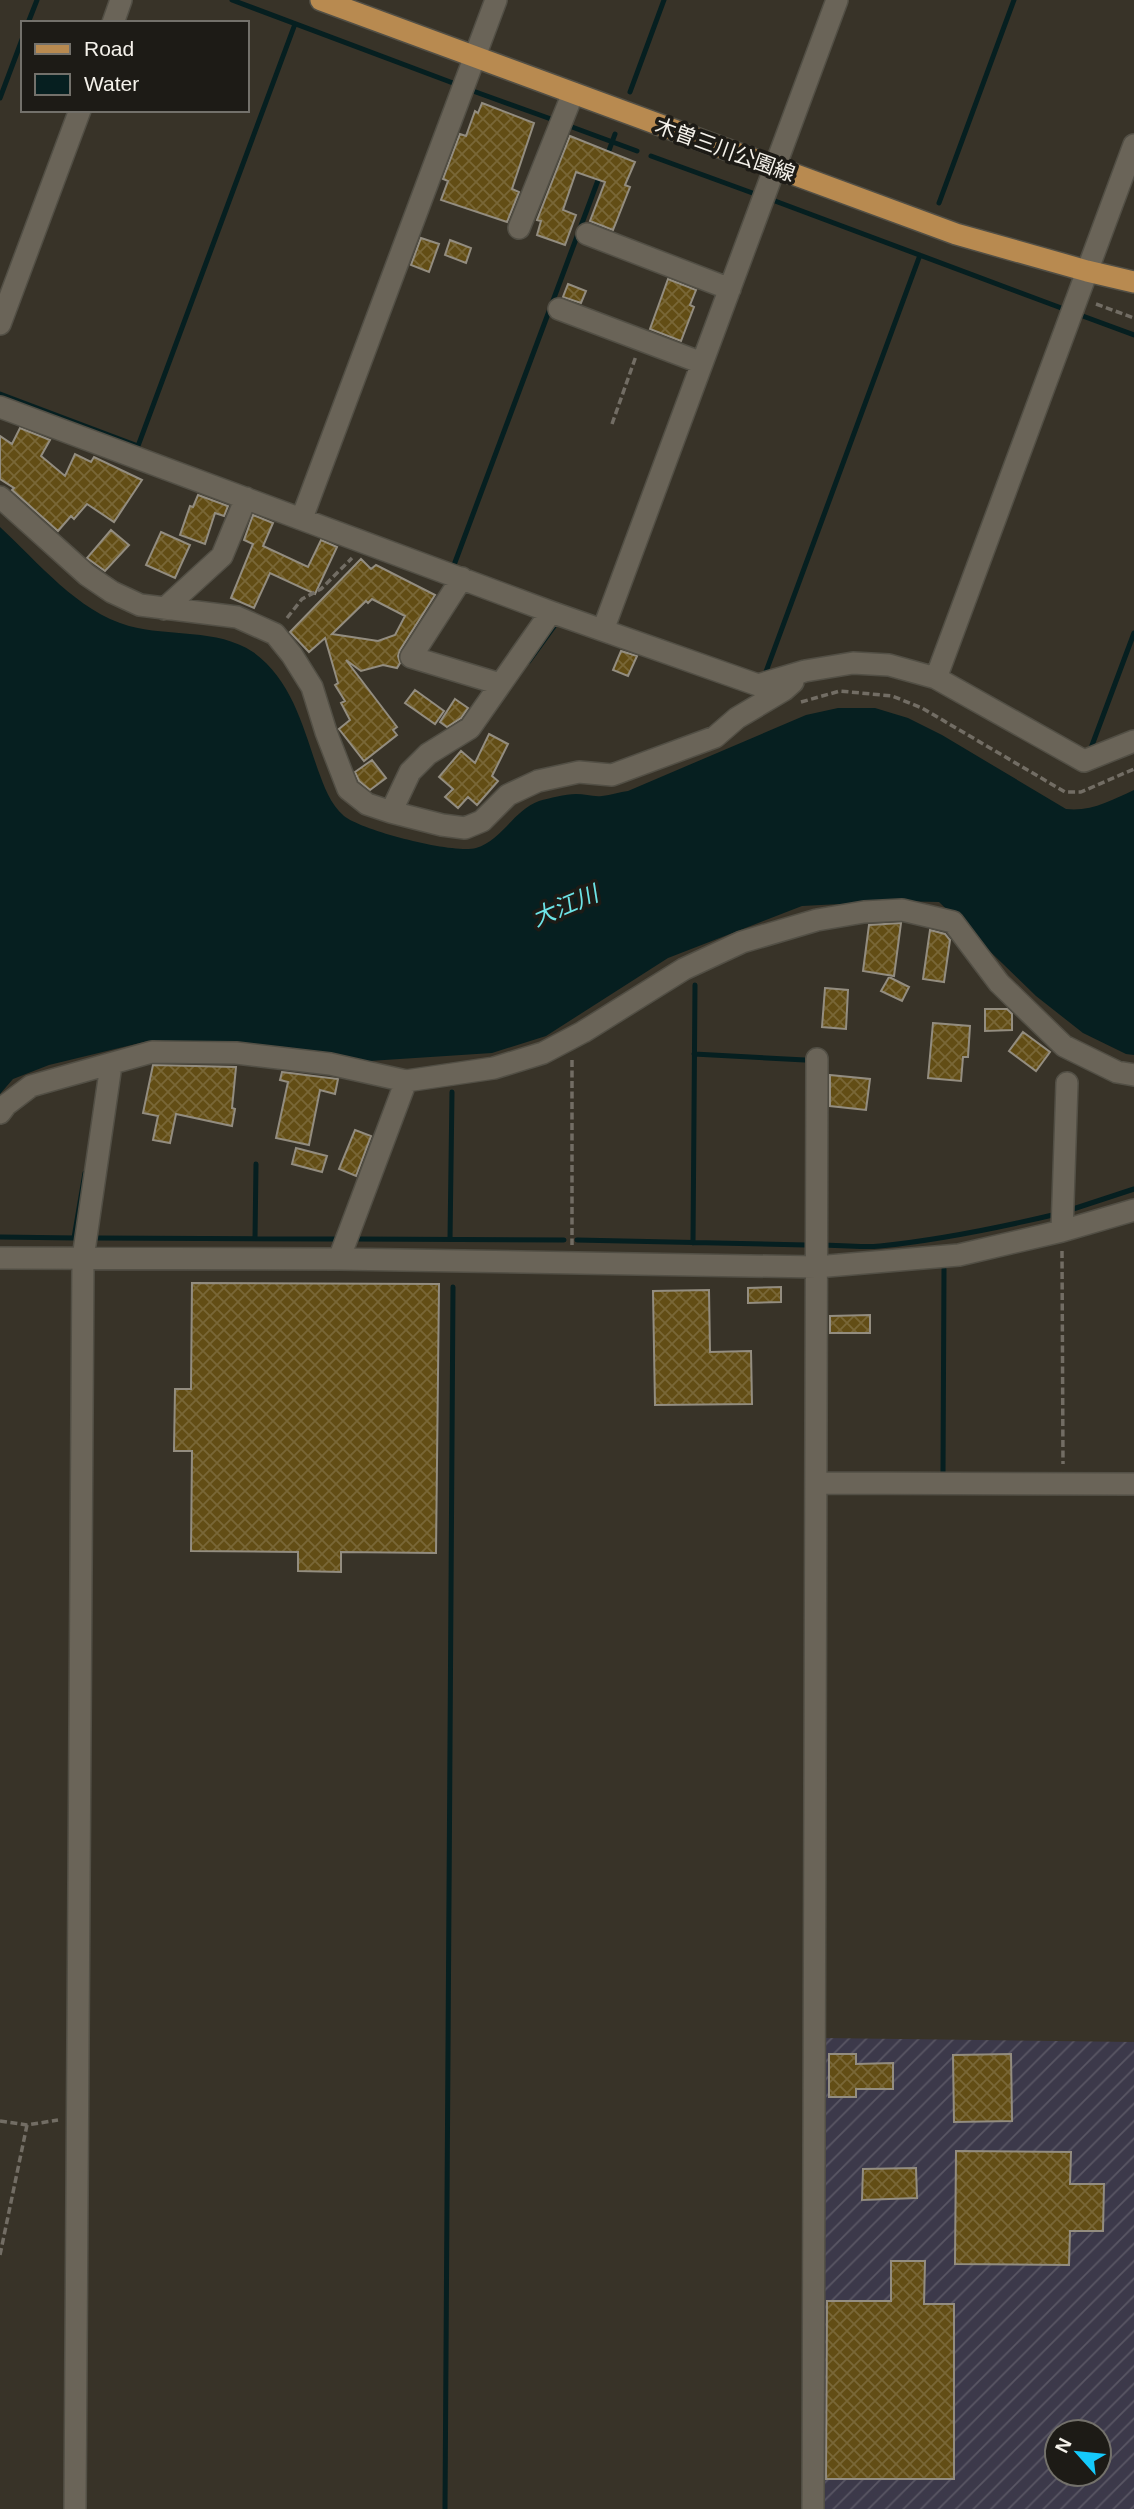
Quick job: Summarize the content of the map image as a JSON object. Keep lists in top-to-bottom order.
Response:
{
  "streets": {
    "main road": ["木曽三川公園線"]
  },
  "water": ["大江川"],
  "legend": ["Road", "Water"],
  "north": "top left"
}
